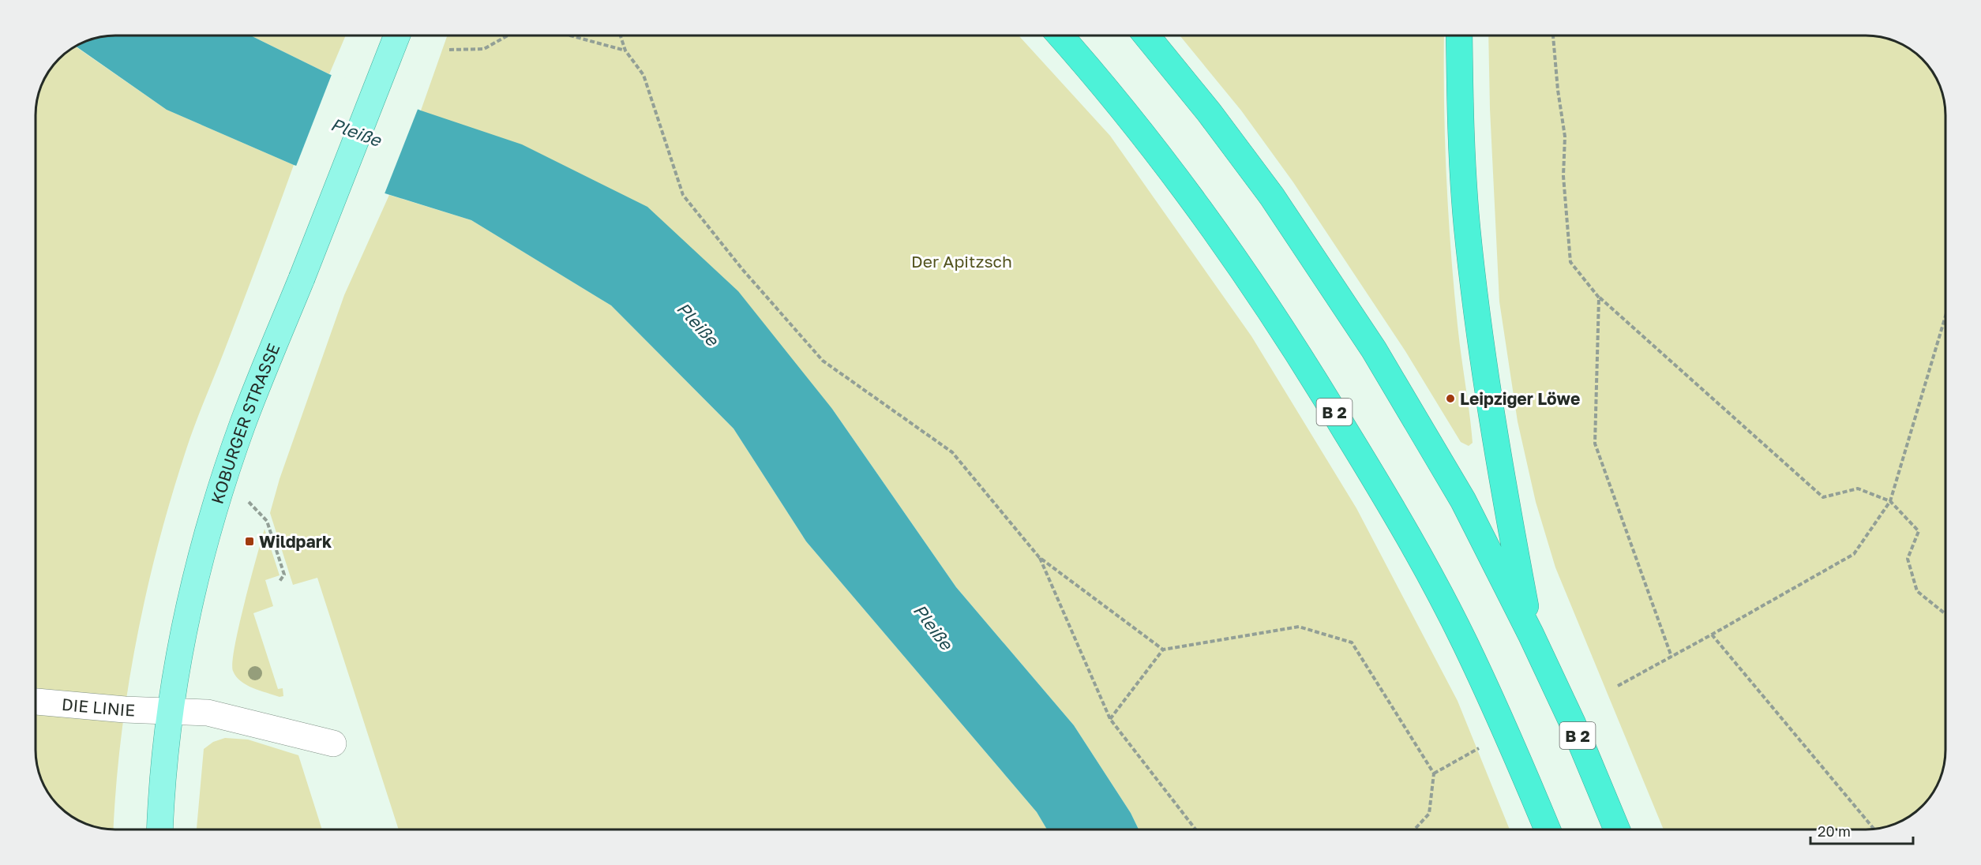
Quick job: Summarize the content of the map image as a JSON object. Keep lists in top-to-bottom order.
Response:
{
  "streets": {
    "highway": ["B 2"],
    "main road": ["KOBURGER STRASSE"],
    "lane": ["DIE LINIE"]
  },
  "crossings": [
    ["KOBURGER STRASSE", "DIE LINIE"]
  ],
  "water": ["Pleiße"],
  "parks": ["Der Apitzsch"],
  "places": {
    "other": ["Leipziger Löwe"],
    "transit": ["Wildpark"]
  },
  "scale_bar": "20 m"
}
